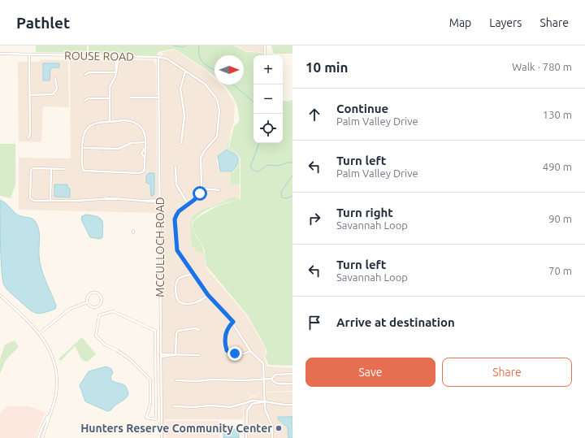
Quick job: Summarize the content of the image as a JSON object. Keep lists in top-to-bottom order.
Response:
{
  "streets": {
    "street": ["ROUSE ROAD", "MCCULLOCH ROAD"]
  },
  "crossings": [
    ["ROUSE ROAD", "MCCULLOCH ROAD"]
  ],
  "places": ["Hunters Reserve Community Center"],
  "north": "right",
  "page": {
    "header": "Pathlet",
    "nav": ["Map", "Layers", "Share"],
    "heading": ["10 min", "Walk · 780 m"],
    "map_buttons": ["+", "−"],
    "list": [
      ["Continue", "Palm Valley Drive", "130 m"],
      ["Turn left", "Palm Valley Drive", "490 m"],
      ["Turn right", "Savannah Loop", "90 m"],
      ["Turn left", "Savannah Loop", "70 m"],
      "Arrive at destination"
    ],
    "buttons": ["Save", "Share"]
  }
}
